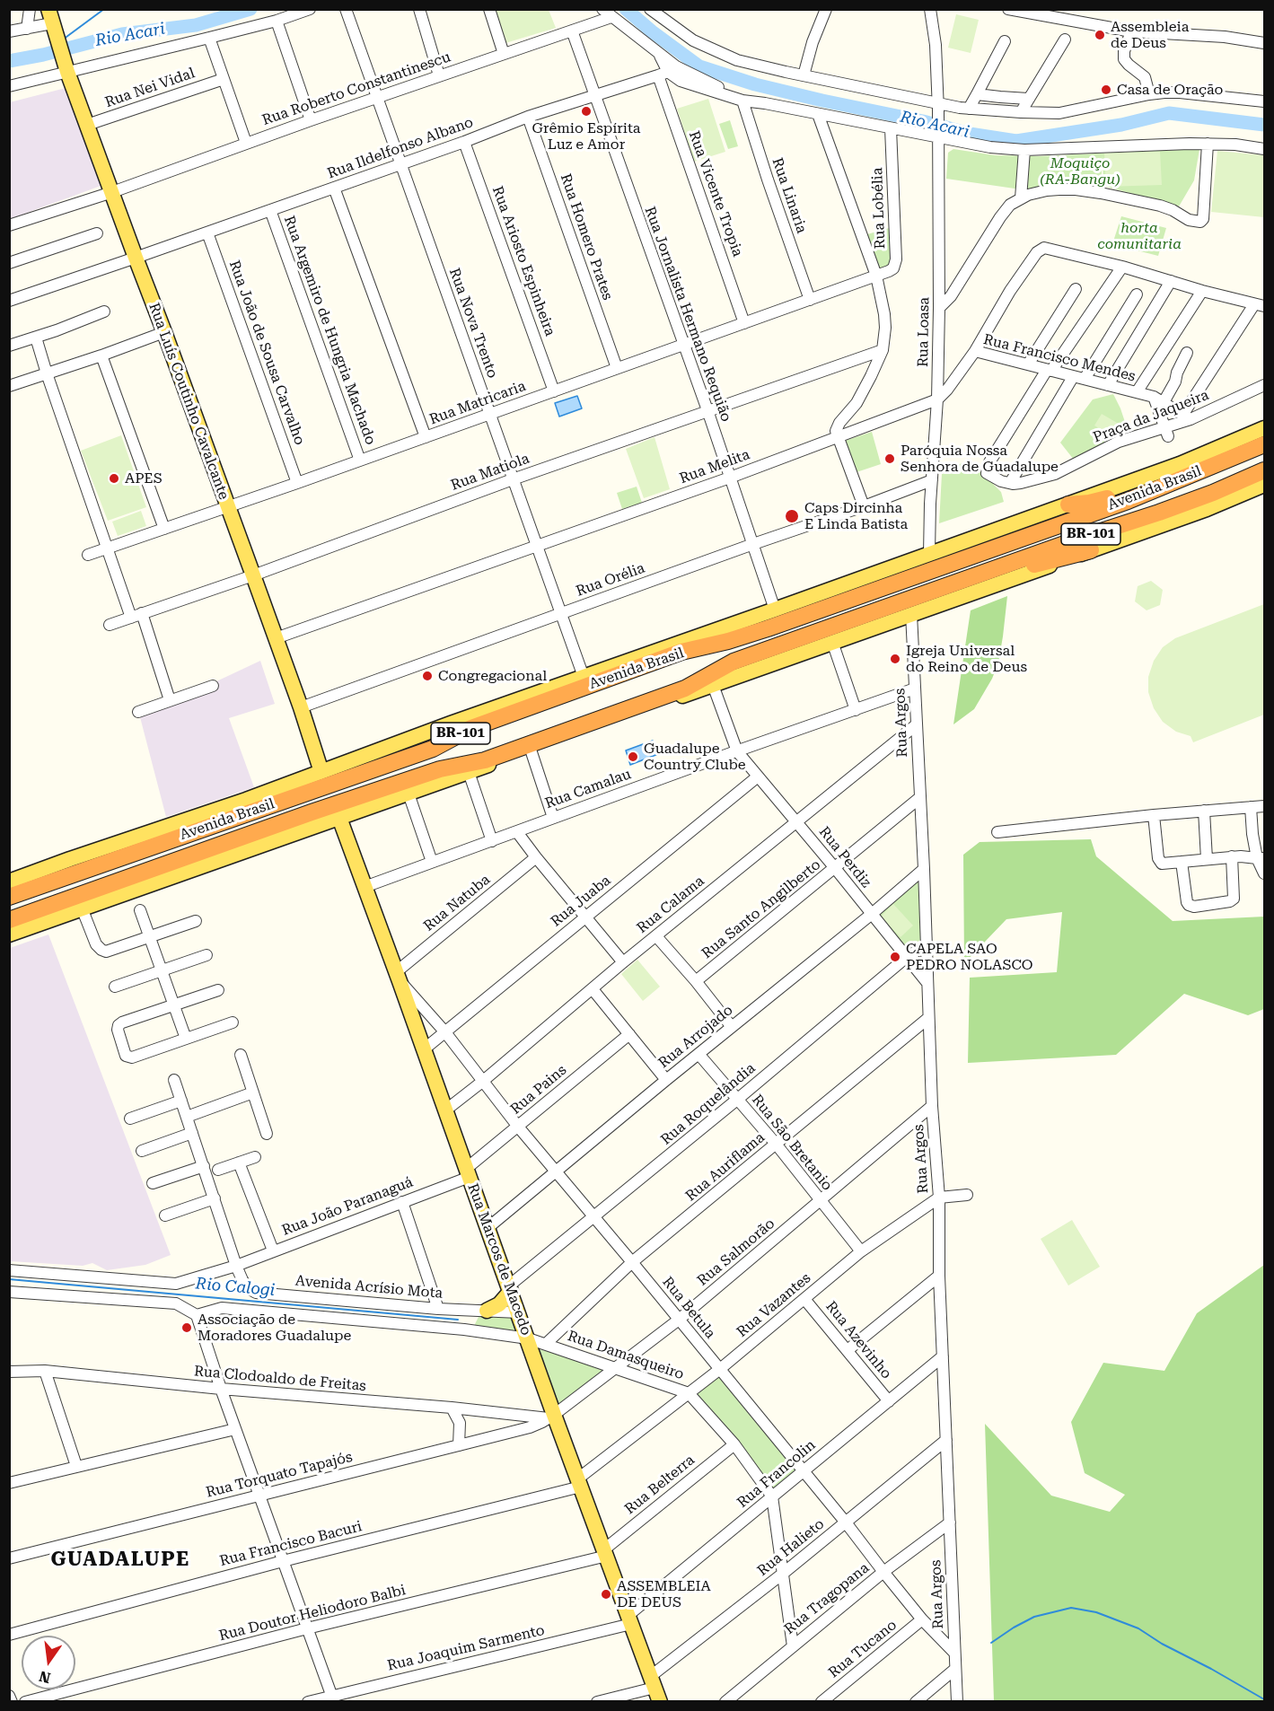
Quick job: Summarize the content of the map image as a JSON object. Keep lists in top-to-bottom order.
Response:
{
  "streets": {
    "highway": ["Avenida Brasil", "BR-101"],
    "main road": ["Rua Luís Coutinho Cavalcante", "Rua Marcos de Macedo"],
    "street": [
      "Rua Nei Vidal",
      "Rua Roberto Constantinescu",
      "Rua Ildelfonso Albano",
      "Rua Vicente Tropia",
      "Rua Linaria",
      "Rua Lobélia",
      "Rua Homero Prates",
      "Rua Ariosto Espinheira",
      "Rua Jornalista Hermano Requião",
      "Rua Nova Trento",
      "Rua Argemiro de Hungria Machado",
      "Rua Loasa",
      "Rua João de Sousa Carvalho",
      "Rua Francisco Mendes",
      "Rua Matricaria",
      "Praça da Jaqueira",
      "Rua Melita",
      "Rua Matiola",
      "Rua Orélia",
      "Rua Argos",
      "Rua Camalau",
      "Rua Perdiz",
      "Rua Juaba",
      "Rua Natuba",
      "Rua Calama",
      "Rua Santo Angilberto",
      "Rua Arrojado",
      "Rua Pains",
      "Rua Roquelândia",
      "Rua São Bretanio",
      "Rua Auriflama",
      "Rua João Paranaguá",
      "Rua Salmorão",
      "Avenida Acrísio Mota",
      "Rua Vazantes",
      "Rua Betula",
      "Rua Azevinho",
      "Rua Damasqueiro",
      "Rua Clodoaldo de Freitas",
      "Rua Francolin",
      "Rua Torquato Tapajós",
      "Rua Belterra",
      "Rua Francisco Bacuri",
      "Rua Halieto",
      "Rua Tragopana",
      "Rua Doutor Heliodoro Balbi",
      "Rua Joaquim Sarmento",
      "Rua Tucano"
    ]
  },
  "crossings": [
    ["Rua Nei Vidal", "Rua Luís Coutinho Cavalcante"],
    ["Rua Roberto Constantinescu", "Rua Vicente Tropia"],
    ["Rua Roberto Constantinescu", "Rua Jornalista Hermano Requião"],
    ["Rua Roberto Constantinescu", "Rua Nova Trento"],
    ["Rua Roberto Constantinescu", "Rua Luís Coutinho Cavalcante"],
    ["Rua Ildelfonso Albano", "Rua Vicente Tropia"],
    ["Rua Ildelfonso Albano", "Rua Homero Prates"],
    ["Rua Ildelfonso Albano", "Rua Ariosto Espinheira"],
    ["Rua Ildelfonso Albano", "Rua Jornalista Hermano Requião"],
    ["Rua Ildelfonso Albano", "Rua Nova Trento"],
    ["Rua Ildelfonso Albano", "Rua Argemiro de Hungria Machado"],
    ["Rua Ildelfonso Albano", "Rua João de Sousa Carvalho"],
    ["Rua Ildelfonso Albano", "Rua Luís Coutinho Cavalcante"],
    ["Rua Vicente Tropia", "Rua Matricaria"],
    ["Rua Linaria", "Rua Matricaria"],
    ["Rua Lobélia", "Rua Matricaria"],
    ["Rua Homero Prates", "Rua Matricaria"],
    ["Rua Ariosto Espinheira", "Rua Matricaria"],
    ["Rua Jornalista Hermano Requião", "Rua Matricaria"],
    ["Rua Jornalista Hermano Requião", "Rua Melita"],
    ["Rua Jornalista Hermano Requião", "Rua Matiola"],
    ["Rua Jornalista Hermano Requião", "Avenida Brasil"],
    ["Rua Jornalista Hermano Requião", "Rua Orélia"],
    ["Rua Nova Trento", "Rua Matricaria"],
    ["Rua Nova Trento", "Rua Melita"],
    ["Rua Nova Trento", "Rua Matiola"],
    ["Rua Nova Trento", "Avenida Brasil"],
    ["Rua Nova Trento", "Rua Orélia"],
    ["Rua Argemiro de Hungria Machado", "Rua Matricaria"],
    ["Rua Loasa", "Rua Francisco Mendes"],
    ["Rua Loasa", "Rua Melita"],
    ["Rua Loasa", "Avenida Brasil"],
    ["Rua Loasa", "Rua Orélia"],
    ["Rua João de Sousa Carvalho", "Rua Matricaria"],
    ["Rua Francisco Mendes", "Praça da Jaqueira"],
    ["Rua Francisco Mendes", "Rua Melita"],
    ["Rua Luís Coutinho Cavalcante", "Rua Matricaria"],
    ["Rua Luís Coutinho Cavalcante", "Rua Melita"],
    ["Rua Luís Coutinho Cavalcante", "Rua Matiola"],
    ["Rua Luís Coutinho Cavalcante", "Avenida Brasil"],
    ["Rua Luís Coutinho Cavalcante", "Rua Orélia"],
    ["Rua Argos", "Rua Camalau"],
    ["Rua Argos", "Rua Perdiz"],
    ["Rua Argos", "Rua Calama"],
    ["Rua Argos", "Rua Santo Angilberto"],
    ["Rua Argos", "Rua Arrojado"],
    ["Rua Argos", "Rua Roquelândia"],
    ["Rua Argos", "Rua Auriflama"],
    ["Rua Argos", "Rua Salmorão"],
    ["Rua Argos", "Rua Vazantes"],
    ["Rua Argos", "Rua Betula"],
    ["Rua Argos", "Rua Francolin"],
    ["Rua Argos", "Rua Halieto"],
    ["Rua Argos", "Rua Tragopana"],
    ["Rua Camalau", "Rua Perdiz"],
    ["Rua Camalau", "Rua Marcos de Macedo"],
    ["Rua Perdiz", "Rua Juaba"],
    ["Rua Perdiz", "Rua Calama"],
    ["Rua Perdiz", "Rua Santo Angilberto"],
    ["Rua Perdiz", "Rua Arrojado"],
    ["Rua Perdiz", "Rua Roquelândia"],
    ["Rua Juaba", "Rua Marcos de Macedo"],
    ["Rua Juaba", "Rua Betula"],
    ["Rua Natuba", "Rua Marcos de Macedo"],
    ["Rua Natuba", "Rua Betula"],
    ["Rua Calama", "Rua Marcos de Macedo"],
    ["Rua Calama", "Rua Betula"],
    ["Rua Arrojado", "Rua São Bretanio"],
    ["Rua Arrojado", "Rua Marcos de Macedo"],
    ["Rua Arrojado", "Rua Betula"],
    ["Rua Pains", "Rua João Paranaguá"],
    ["Rua Pains", "Rua Marcos de Macedo"],
    ["Rua Pains", "Rua Betula"],
    ["Rua Roquelândia", "Rua São Bretanio"],
    ["Rua Roquelândia", "Rua Marcos de Macedo"],
    ["Rua Roquelândia", "Rua Betula"],
    ["Rua São Bretanio", "Rua Auriflama"],
    ["Rua São Bretanio", "Rua Salmorão"],
    ["Rua São Bretanio", "Rua Vazantes"],
    ["Rua Auriflama", "Rua Betula"],
    ["Rua Auriflama", "Rua Damasqueiro"],
    ["Rua João Paranaguá", "Rua Marcos de Macedo"],
    ["Rua João Paranaguá", "Avenida Acrísio Mota"],
    ["Rua Salmorão", "Rua Marcos de Macedo"],
    ["Rua Salmorão", "Rua Betula"],
    ["Rua Salmorão", "Rua Damasqueiro"],
    ["Rua Salmorão", "Rua Clodoaldo de Freitas"],
    ["Rua Salmorão", "Rua Torquato Tapajós"],
    ["Rua Marcos de Macedo", "Avenida Acrísio Mota"],
    ["Rua Marcos de Macedo", "Rua Vazantes"],
    ["Rua Marcos de Macedo", "Rua Betula"],
    ["Rua Marcos de Macedo", "Rua Damasqueiro"],
    ["Rua Marcos de Macedo", "Rua Clodoaldo de Freitas"],
    ["Rua Marcos de Macedo", "Rua Francolin"],
    ["Rua Marcos de Macedo", "Rua Torquato Tapajós"],
    ["Rua Marcos de Macedo", "Rua Belterra"],
    ["Rua Marcos de Macedo", "Rua Francisco Bacuri"],
    ["Rua Marcos de Macedo", "Rua Halieto"],
    ["Rua Marcos de Macedo", "Rua Doutor Heliodoro Balbi"],
    ["Rua Marcos de Macedo", "Rua Joaquim Sarmento"],
    ["Rua Vazantes", "Rua Betula"],
    ["Rua Vazantes", "Rua Azevinho"],
    ["Rua Vazantes", "Rua Damasqueiro"],
    ["Rua Vazantes", "Rua Francisco Bacuri"],
    ["Rua Betula", "Rua Francolin"],
    ["Rua Betula", "Rua Halieto"],
    ["Rua Betula", "Rua Tragopana"],
    ["Rua Betula", "Rua Tucano"],
    ["Rua Azevinho", "Rua Francolin"],
    ["Rua Damasqueiro", "Rua Francolin"],
    ["Rua Damasqueiro", "Rua Belterra"],
    ["Rua Damasqueiro", "Rua Halieto"],
    ["Rua Damasqueiro", "Rua Tragopana"],
    ["Rua Clodoaldo de Freitas", "Rua Torquato Tapajós"],
    ["Rua Francolin", "Rua Joaquim Sarmento"],
    ["Rua Belterra", "Rua Doutor Heliodoro Balbi"]
  ],
  "districts": ["GUADALUPE"],
  "water": ["Rio Acari", "Rio Calogi"],
  "parks": ["Moquiço (RA-Bangu)", "horta comunitaria"],
  "places": [
    "Assembleia de Deus",
    "Casa de Oração",
    "Grêmio Espírita Luz e Amor",
    "Paróquia Nossa Senhora de Guadalupe",
    "APES",
    "Caps Dircinha E Linda Batista",
    "Igreja Universal do Reino de Deus",
    "Congregacional",
    "Guadalupe Country Clube",
    "CAPELA SAO PEDRO NOLASCO",
    "Associação de Moradores Guadalupe",
    "ASSEMBLEIA DE DEUS"
  ],
  "north": "bottom"
}
